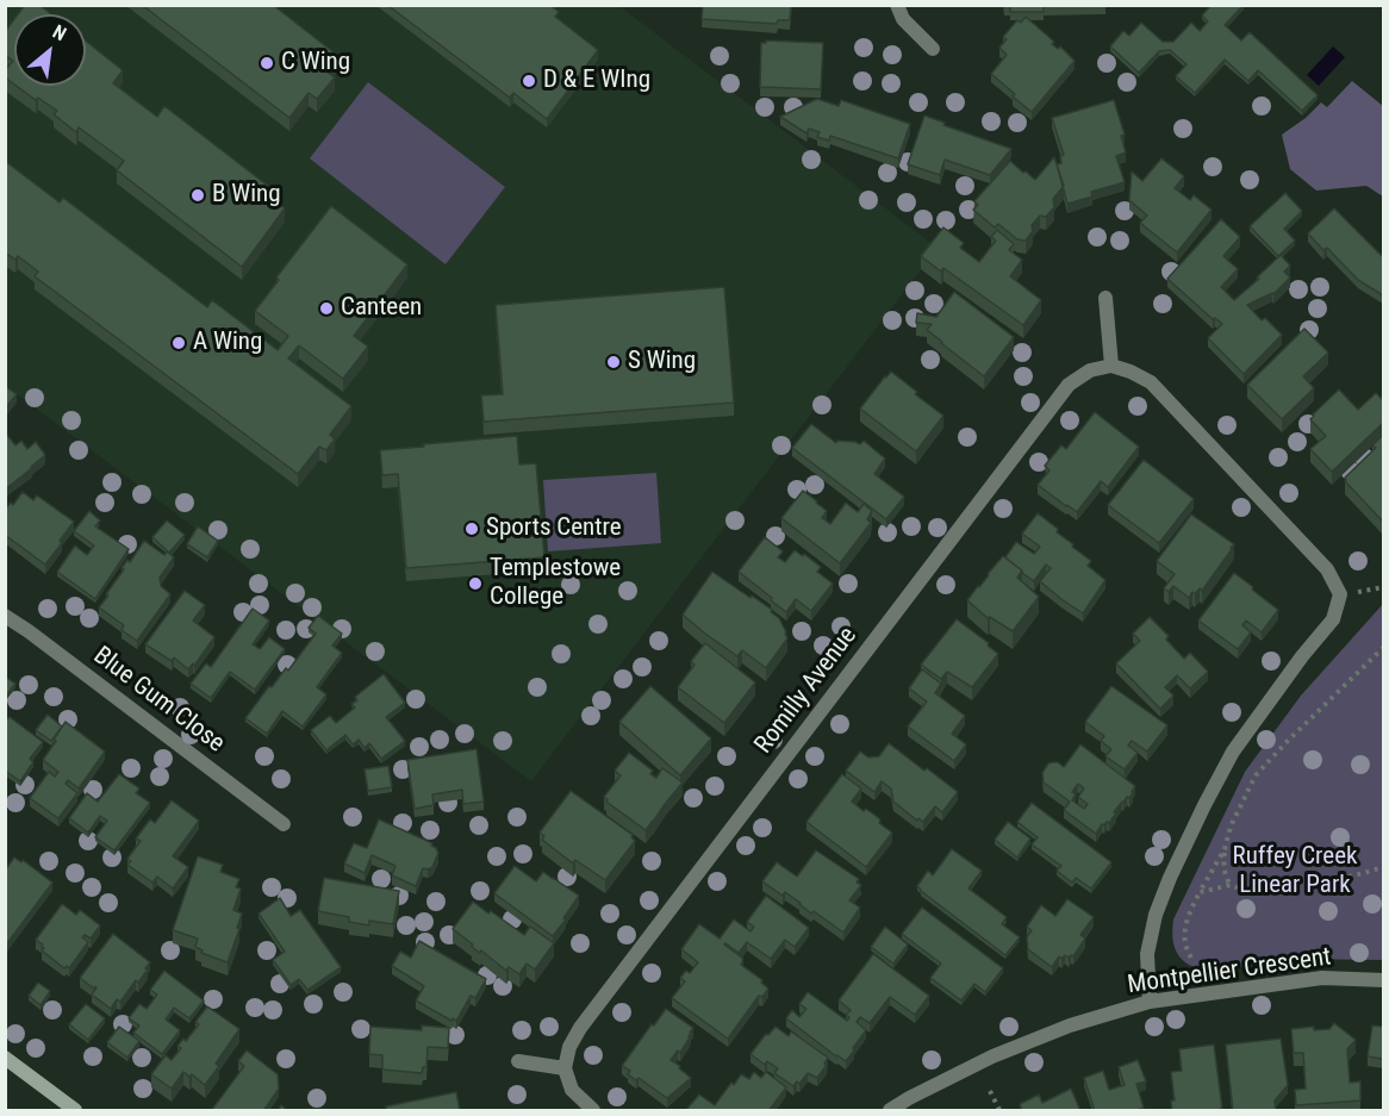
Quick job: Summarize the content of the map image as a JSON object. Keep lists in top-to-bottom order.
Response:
{
  "streets": {
    "street": ["Romilly Avenue", "Blue Gum Close", "Montpellier Crescent"]
  },
  "parks": ["Ruffey Creek Linear Park"],
  "places": [
    "C Wing",
    "D & E WIng",
    "B Wing",
    "Canteen",
    "A Wing",
    "S Wing",
    "Sports Centre",
    "Templestowe College"
  ],
  "north": "top right"
}
